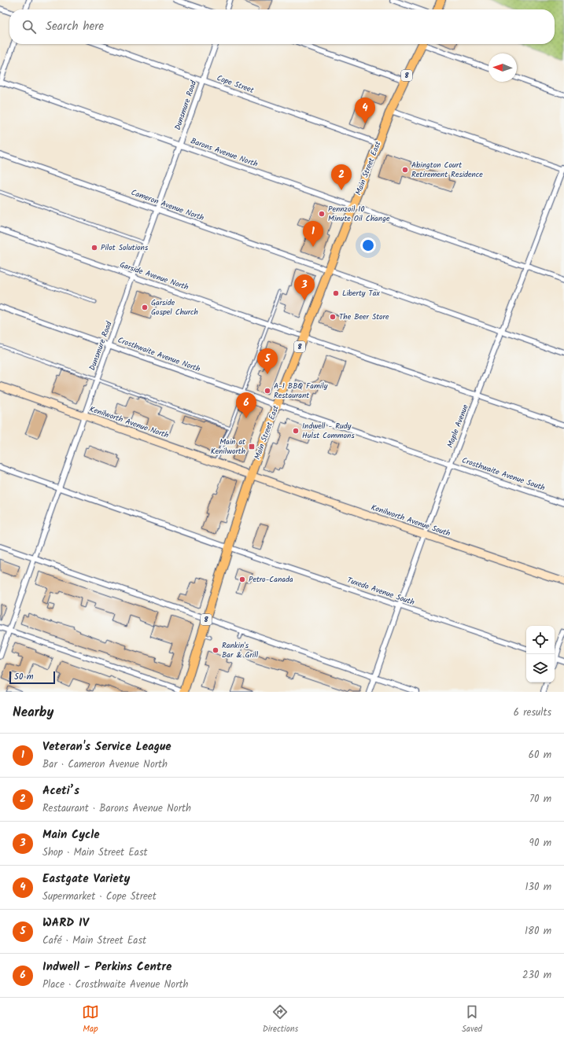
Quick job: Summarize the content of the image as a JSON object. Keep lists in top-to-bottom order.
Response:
{
  "streets": {
    "main road": [
      "8",
      "Main Street East",
      "Kenilworth Avenue North",
      "Kenilworth Avenue South"
    ],
    "street": [
      "Cope Street",
      "Dunsmure Road",
      "Barons Avenue North",
      "Cameron Avenue North",
      "Garside Avenue North",
      "Crosthwaite Avenue North",
      "Maple Avenue",
      "Crosthwaite Avenue South",
      "Tuxedo Avenue South"
    ]
  },
  "crossings": [
    ["Cope Street", "Dunsmure Road"],
    ["Cope Street", "Main Street East"],
    ["Dunsmure Road", "Barons Avenue North"],
    ["Dunsmure Road", "Cameron Avenue North"],
    ["Dunsmure Road", "Garside Avenue North"],
    ["Dunsmure Road", "Crosthwaite Avenue North"],
    ["Dunsmure Road", "Kenilworth Avenue North"],
    ["Dunsmure Road", "Tuxedo Avenue South"],
    ["Barons Avenue North", "Main Street East"],
    ["Barons Avenue North", "Maple Avenue"],
    ["Main Street East", "Cameron Avenue North"],
    ["Main Street East", "Garside Avenue North"],
    ["Main Street East", "Crosthwaite Avenue North"],
    ["Main Street East", "Kenilworth Avenue North"],
    ["Main Street East", "Crosthwaite Avenue South"],
    ["Main Street East", "Kenilworth Avenue South"],
    ["Main Street East", "Tuxedo Avenue South"],
    ["Cameron Avenue North", "Maple Avenue"],
    ["Garside Avenue North", "Maple Avenue"],
    ["Crosthwaite Avenue North", "Crosthwaite Avenue South"],
    ["Kenilworth Avenue North", "Kenilworth Avenue South"],
    ["Maple Avenue", "Crosthwaite Avenue South"],
    ["Maple Avenue", "Kenilworth Avenue South"],
    ["Maple Avenue", "Tuxedo Avenue South"]
  ],
  "places": {
    "other": [
      "Abington Court Retirement Residence",
      "Pennzoil 10 Minute Oil Change",
      "Pilot Solutions",
      "Liberty Tax",
      "Garside Gospel Church",
      "The Beer Store",
      "A-1 BBQ Family Restaurant",
      "Indwell - Rudy Hulst Commons",
      "Petro-Canada",
      "Rankin's Bar & Grill"
    ],
    "transit": ["Main at Kenilworth"]
  },
  "scale_bar": "50 m",
  "north": "left",
  "page": {
    "search": "Search here",
    "pins": [
      "4",
      "2",
      "1",
      "3",
      "5",
      "6"
    ],
    "scale": "50 m",
    "heading": ["Nearby", "6 results"],
    "list": [
      {
        "mark": "1",
        "name": "Veteran's Service League",
        "note": "Bar · Cameron Avenue North",
        "value": "60 m"
      },
      {
        "mark": "2",
        "name": "Aceti’s",
        "note": "Restaurant · Barons Avenue North",
        "value": "70 m"
      },
      {
        "mark": "3",
        "name": "Main Cycle",
        "note": "Shop · Main Street East",
        "value": "90 m"
      },
      {
        "mark": "4",
        "name": "Eastgate Variety",
        "note": "Supermarket · Cope Street",
        "value": "130 m"
      },
      {
        "mark": "5",
        "name": "WARD IV",
        "note": "Café · Main Street East",
        "value": "180 m"
      },
      {
        "mark": "6",
        "name": "Indwell - Perkins Centre",
        "note": "Place · Crosthwaite Avenue North",
        "value": "230 m"
      }
    ],
    "nav": ["Map", "Directions", "Saved"]
  }
}
